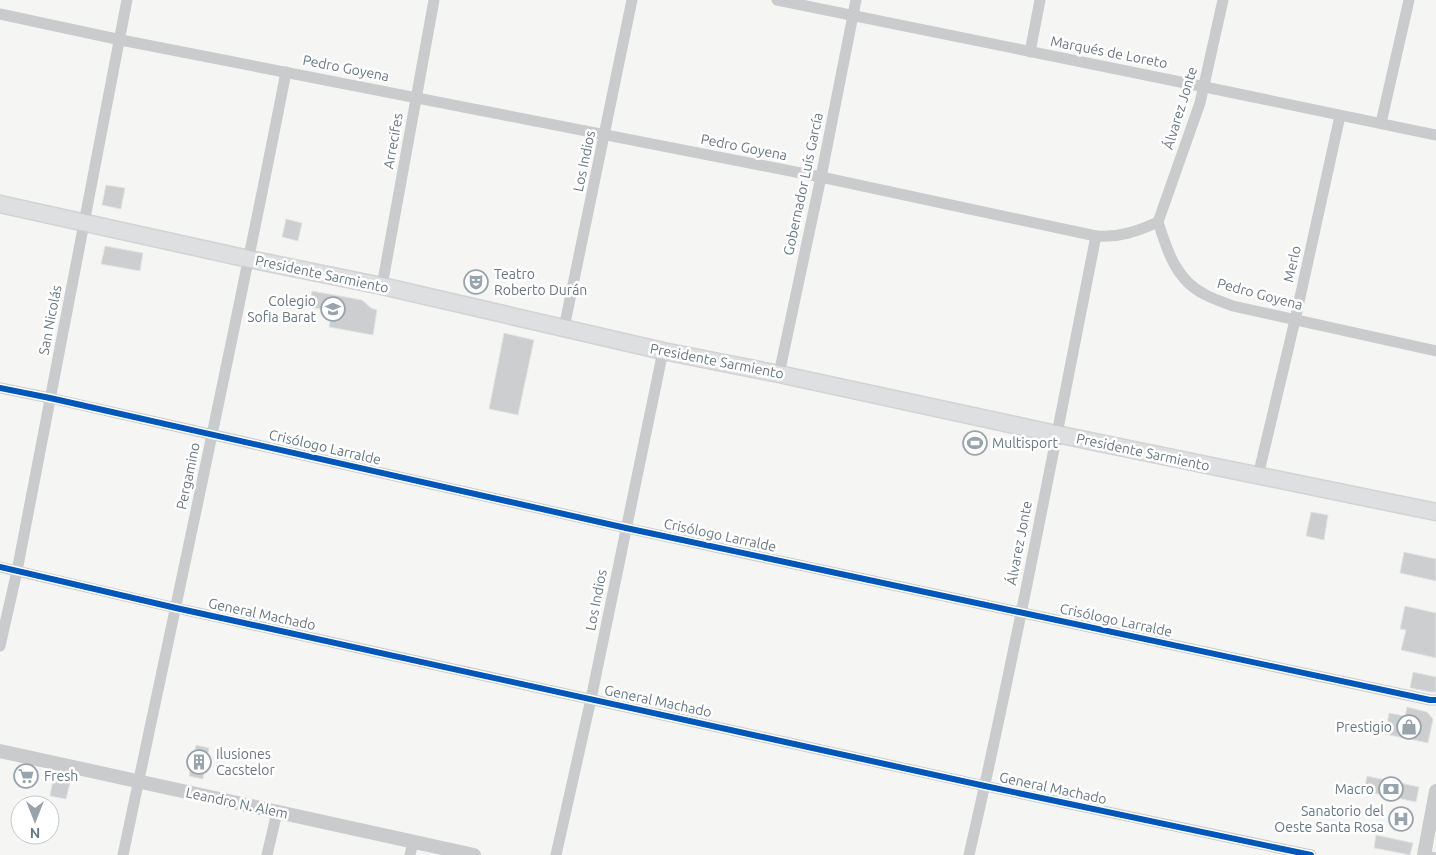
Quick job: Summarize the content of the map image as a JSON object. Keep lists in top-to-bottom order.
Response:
{
  "streets": {
    "main road": ["Presidente Sarmiento"],
    "street": [
      "Marqués de Loreto",
      "Pedro Goyena",
      "Álvarez Jonte",
      "Arrecifes",
      "Los Indios",
      "Gobernador Luís García",
      "Merlo",
      "San Nicolás",
      "Crisólogo Larralde",
      "Pergamino",
      "General Machado",
      "Leandro N. Alem"
    ]
  },
  "crossings": [
    ["Marqués de Loreto", "Álvarez Jonte"],
    ["Marqués de Loreto", "Gobernador Luís García"],
    ["Marqués de Loreto", "Merlo"],
    ["Pedro Goyena", "Álvarez Jonte"],
    ["Pedro Goyena", "Arrecifes"],
    ["Pedro Goyena", "Los Indios"],
    ["Pedro Goyena", "Gobernador Luís García"],
    ["Pedro Goyena", "Merlo"],
    ["Pedro Goyena", "San Nicolás"],
    ["Pedro Goyena", "Pergamino"],
    ["Álvarez Jonte", "Presidente Sarmiento"],
    ["Álvarez Jonte", "Crisólogo Larralde"],
    ["Álvarez Jonte", "General Machado"],
    ["Arrecifes", "Presidente Sarmiento"],
    ["Los Indios", "Presidente Sarmiento"],
    ["Los Indios", "Crisólogo Larralde"],
    ["Los Indios", "General Machado"],
    ["Gobernador Luís García", "Presidente Sarmiento"],
    ["Merlo", "Presidente Sarmiento"],
    ["Presidente Sarmiento", "San Nicolás"],
    ["Presidente Sarmiento", "Pergamino"],
    ["San Nicolás", "Crisólogo Larralde"],
    ["San Nicolás", "General Machado"],
    ["Crisólogo Larralde", "Pergamino"],
    ["Pergamino", "General Machado"],
    ["Pergamino", "Leandro N. Alem"]
  ],
  "places": {
    "theatre": ["Teatro Roberto Durán"],
    "school or university": ["Colegio Sofia Barat"],
    "sports": ["Multisport"],
    "shop": ["Prestigio"],
    "building": ["Ilusiones Cacstelor"],
    "supermarket": ["Fresh"],
    "bank": ["Macro"],
    "hospital": ["Sanatorio del Oeste Santa Rosa"]
  },
  "north": "bottom"
}
